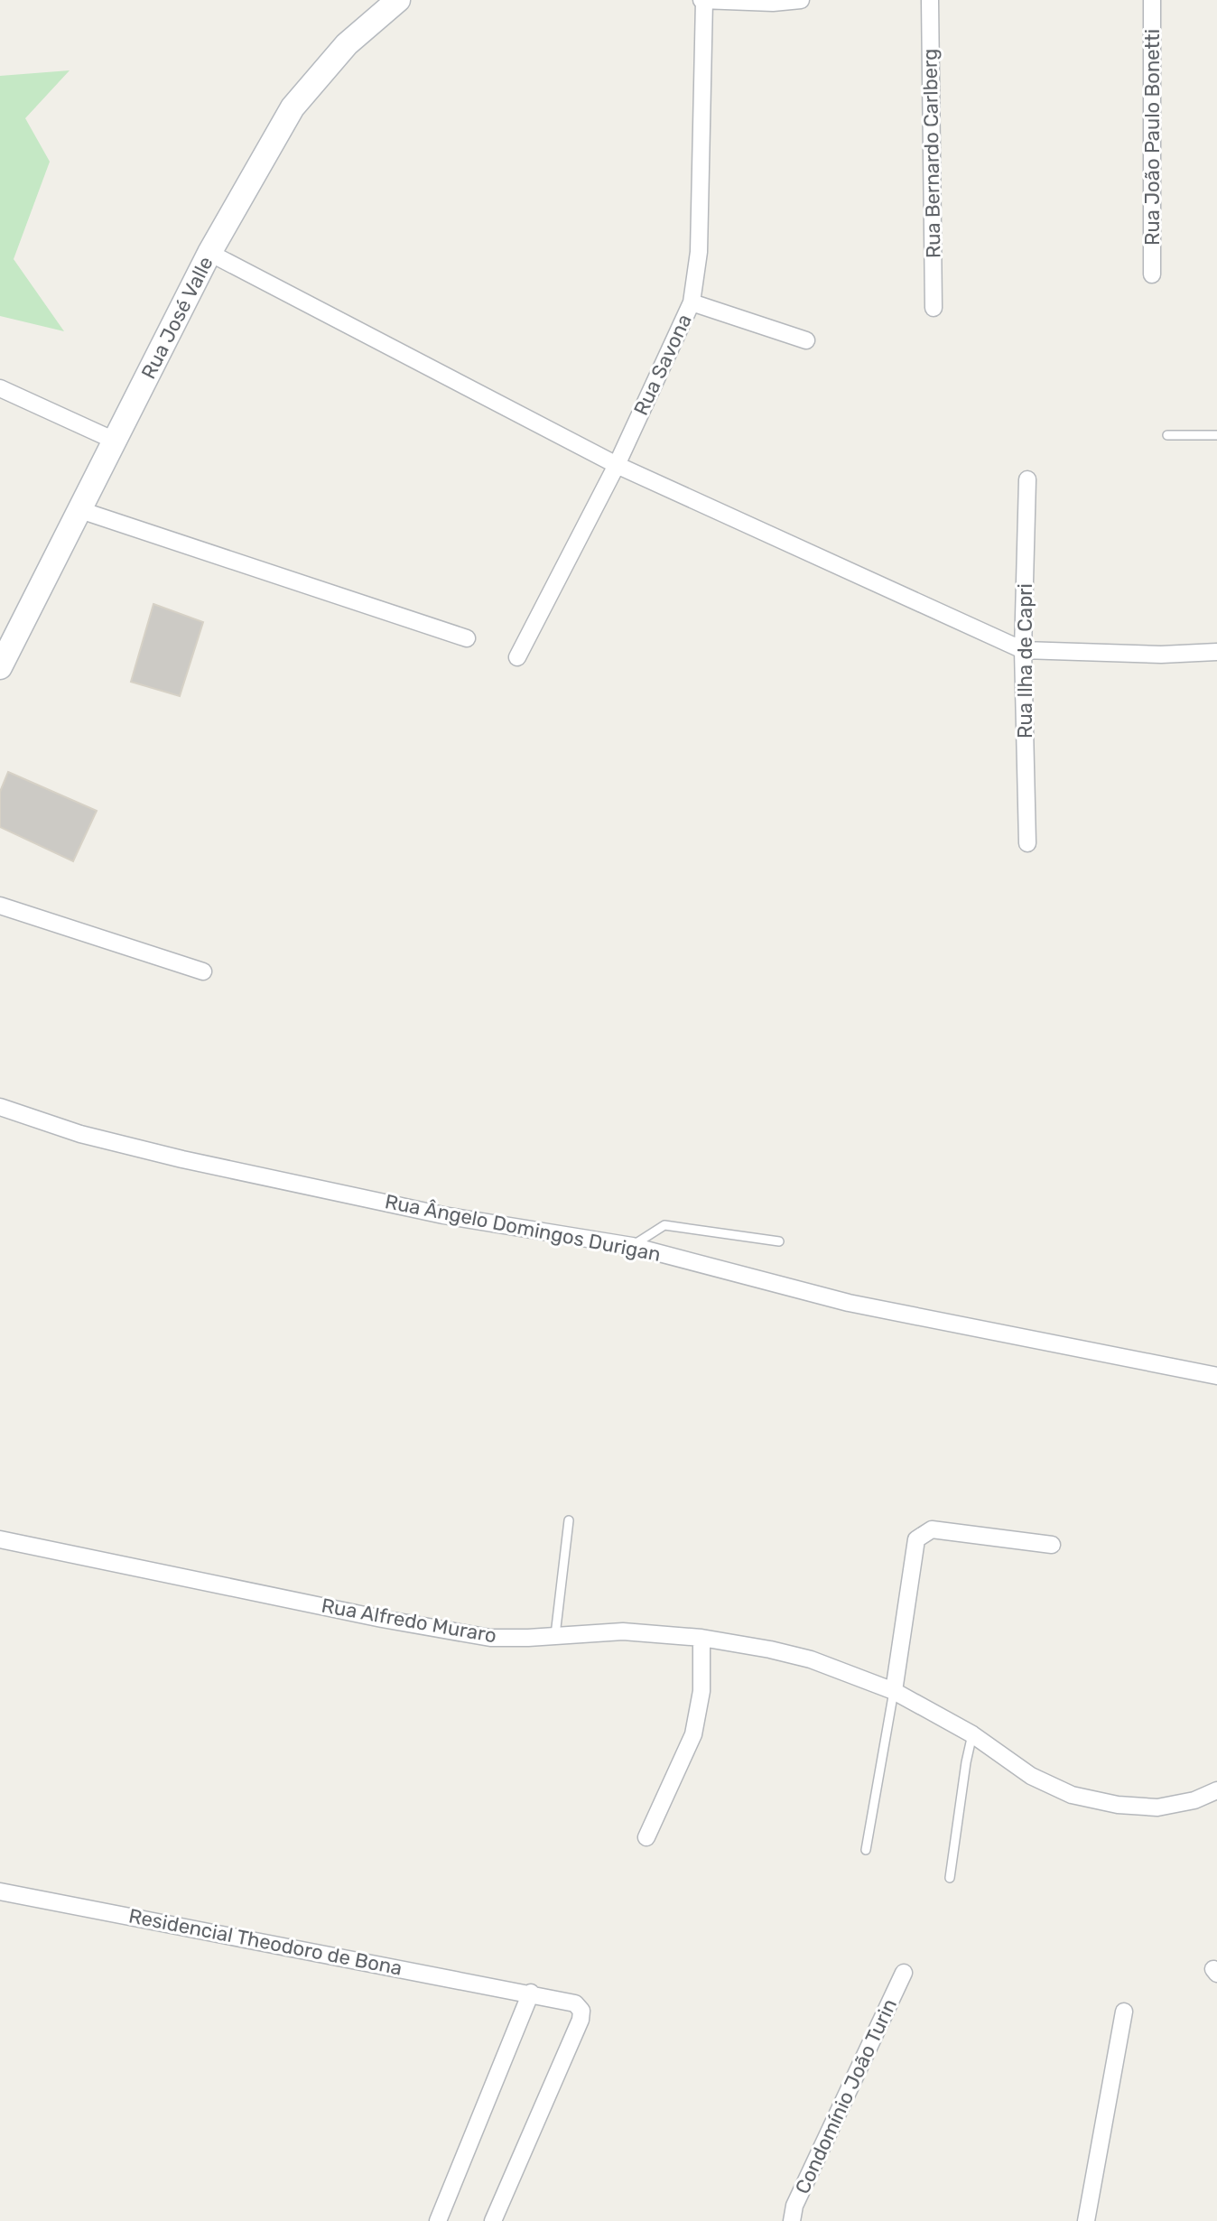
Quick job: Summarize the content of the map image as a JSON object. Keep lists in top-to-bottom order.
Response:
{
  "streets": {
    "street": [
      "Rua João Paulo Bonetti",
      "Rua Bernardo Carlberg",
      "Rua José Valle",
      "Rua Savona",
      "Rua Ilha de Capri",
      "Rua Ângelo Domingos Durigan",
      "Rua Alfredo Muraro",
      "Residencial Theodoro de Bona",
      "Condomínio João Turin"
    ]
  }
}
